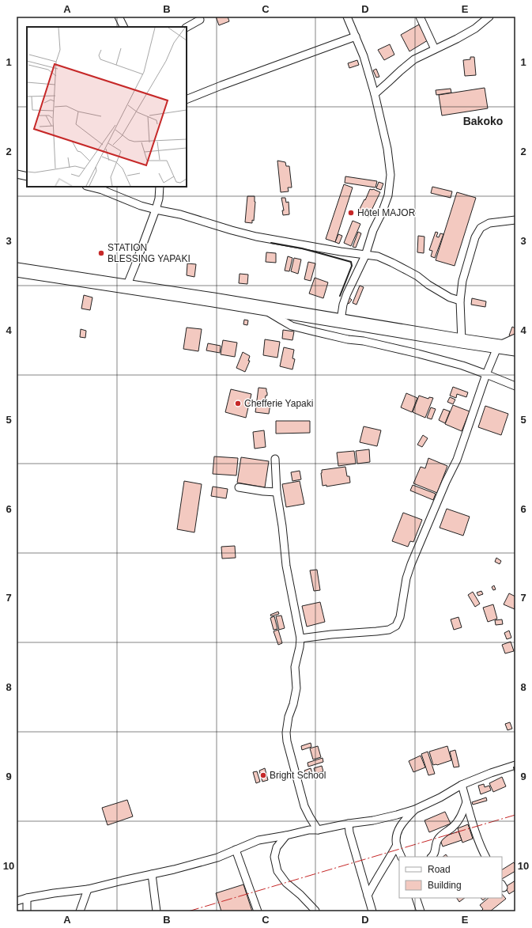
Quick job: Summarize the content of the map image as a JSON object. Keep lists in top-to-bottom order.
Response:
{
  "districts": ["Bakoko"],
  "places": [
    "Hôtel MAJOR",
    "STATION BLESSING YAPAKI",
    "Chefferie Yapaki",
    "Bright School"
  ],
  "legend": ["Road", "Building"],
  "grid": {
    "columns": [
      "A",
      "B",
      "C",
      "D",
      "E"
    ],
    "rows": [
      "1",
      "2",
      "3",
      "4",
      "5",
      "6",
      "7",
      "8",
      "9",
      "10"
    ]
  }
}
